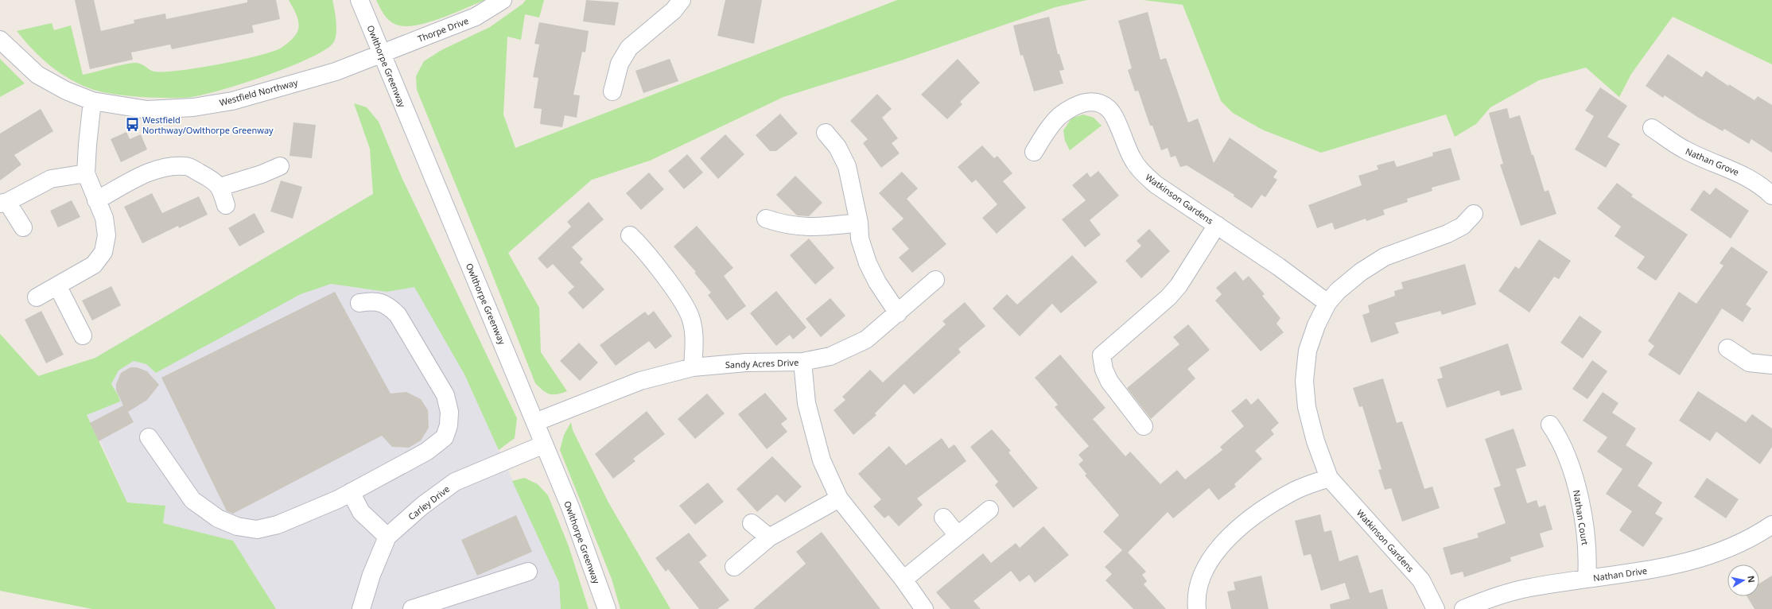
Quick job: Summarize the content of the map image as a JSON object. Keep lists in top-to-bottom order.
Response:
{
  "streets": {
    "street": [
      "Thorpe Drive",
      "Owlthorpe Greenway",
      "Westfield Northway",
      "Nathan Grove",
      "Watkinson Gardens",
      "Sandy Acres Drive",
      "Carley Drive",
      "Nathan Court",
      "Nathan Drive"
    ]
  },
  "crossings": [
    ["Thorpe Drive", "Owlthorpe Greenway"],
    ["Thorpe Drive", "Westfield Northway"],
    ["Owlthorpe Greenway", "Westfield Northway"],
    ["Owlthorpe Greenway", "Sandy Acres Drive"],
    ["Owlthorpe Greenway", "Carley Drive"],
    ["Nathan Court", "Nathan Drive"]
  ],
  "places": {
    "bus stop": ["Westfield Northway/Owlthorpe Greenway"]
  },
  "north": "right"
}
